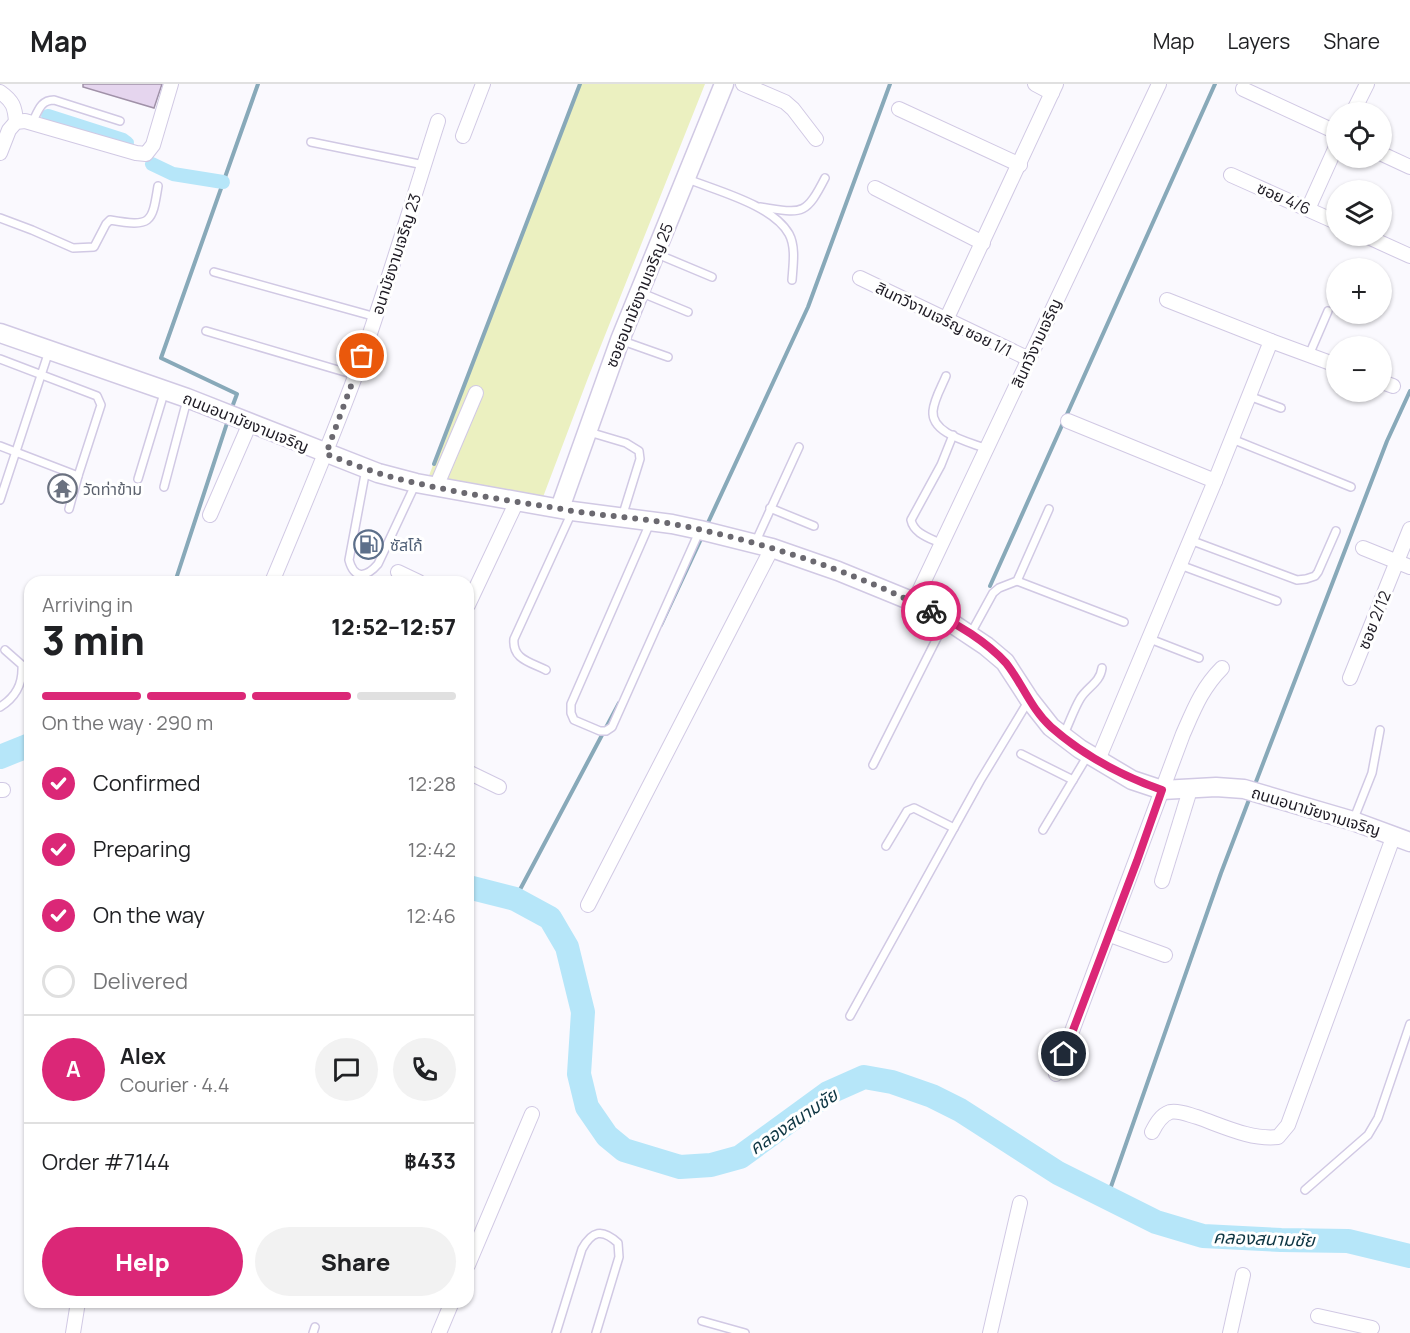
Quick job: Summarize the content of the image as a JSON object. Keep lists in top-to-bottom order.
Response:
{
  "streets": {
    "street": [
      "ซอย 4/6",
      "อนามัยงามเจริญ 23",
      "ซอยอนามัยงามเจริญ 25",
      "สินทวีงามเจริญ ซอย 1/1",
      "สินทวีงามเจริญ",
      "ถนนอนามัยงามเจริญ",
      "ซอย 2/12"
    ]
  },
  "crossings": [
    ["อนามัยงามเจริญ 23", "ถนนอนามัยงามเจริญ"],
    ["ซอยอนามัยงามเจริญ 25", "ถนนอนามัยงามเจริญ"],
    ["สินทวีงามเจริญ ซอย 1/1", "สินทวีงามเจริญ"],
    ["สินทวีงามเจริญ", "ถนนอนามัยงามเจริญ"]
  ],
  "water": ["คลองสนามชัย"],
  "places": {
    "temple": ["วัดท่าข้าม"],
    "fuel station": ["ซัสโก้"]
  },
  "page": {
    "header": "Map",
    "nav": ["Map", "Layers", "Share"],
    "map_buttons": ["+", "−"],
    "heading": ["3 min", "Arriving in", "12:52–12:57"],
    "panel": [
      "Alex",
      "Courier · 4.4",
      "Order #7144",
      "฿433"
    ],
    "bar": "On the way · 290 m",
    "list": [
      ["Confirmed", "12:28"],
      ["Preparing", "12:42"],
      ["On the way", "12:46"],
      "Delivered"
    ],
    "round": "A",
    "buttons": ["Help", "Share"]
  }
}
